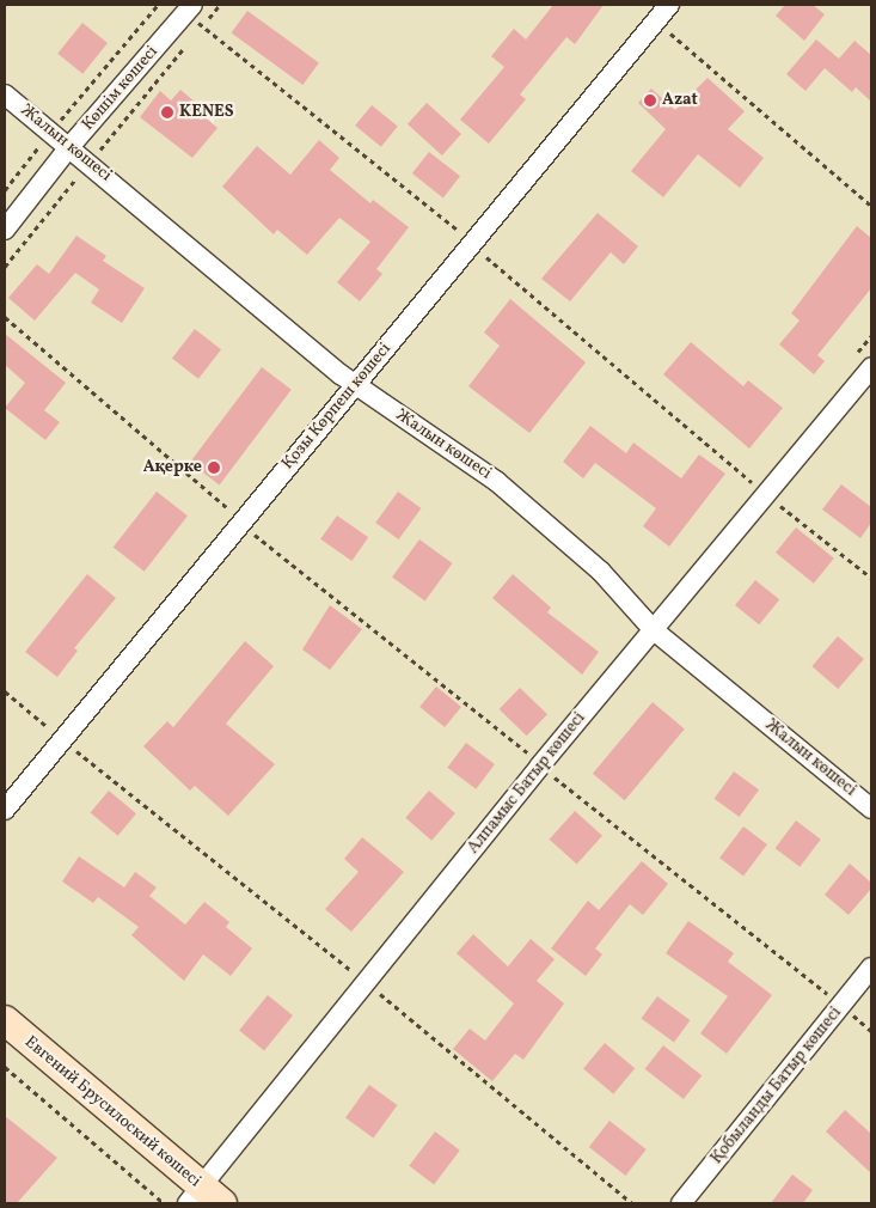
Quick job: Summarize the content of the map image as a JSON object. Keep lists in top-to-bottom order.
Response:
{
  "streets": {
    "main road": ["Евгений Брусилоский көшесі"],
    "street": [
      "Көшім көшесі",
      "Жалын көшесі",
      "Қозы Көрпеш көшесі",
      "Алпамыс Батыр көшесі",
      "Қобыланды Батыр көшесі"
    ]
  },
  "crossings": [
    ["Көшім көшесі", "Жалын көшесі"],
    ["Жалын көшесі", "Қозы Көрпеш көшесі"],
    ["Жалын көшесі", "Алпамыс Батыр көшесі"],
    ["Алпамыс Батыр көшесі", "Евгений Брусилоский көшесі"]
  ],
  "places": ["Azat", "KENES", "Ақерке"]
}
